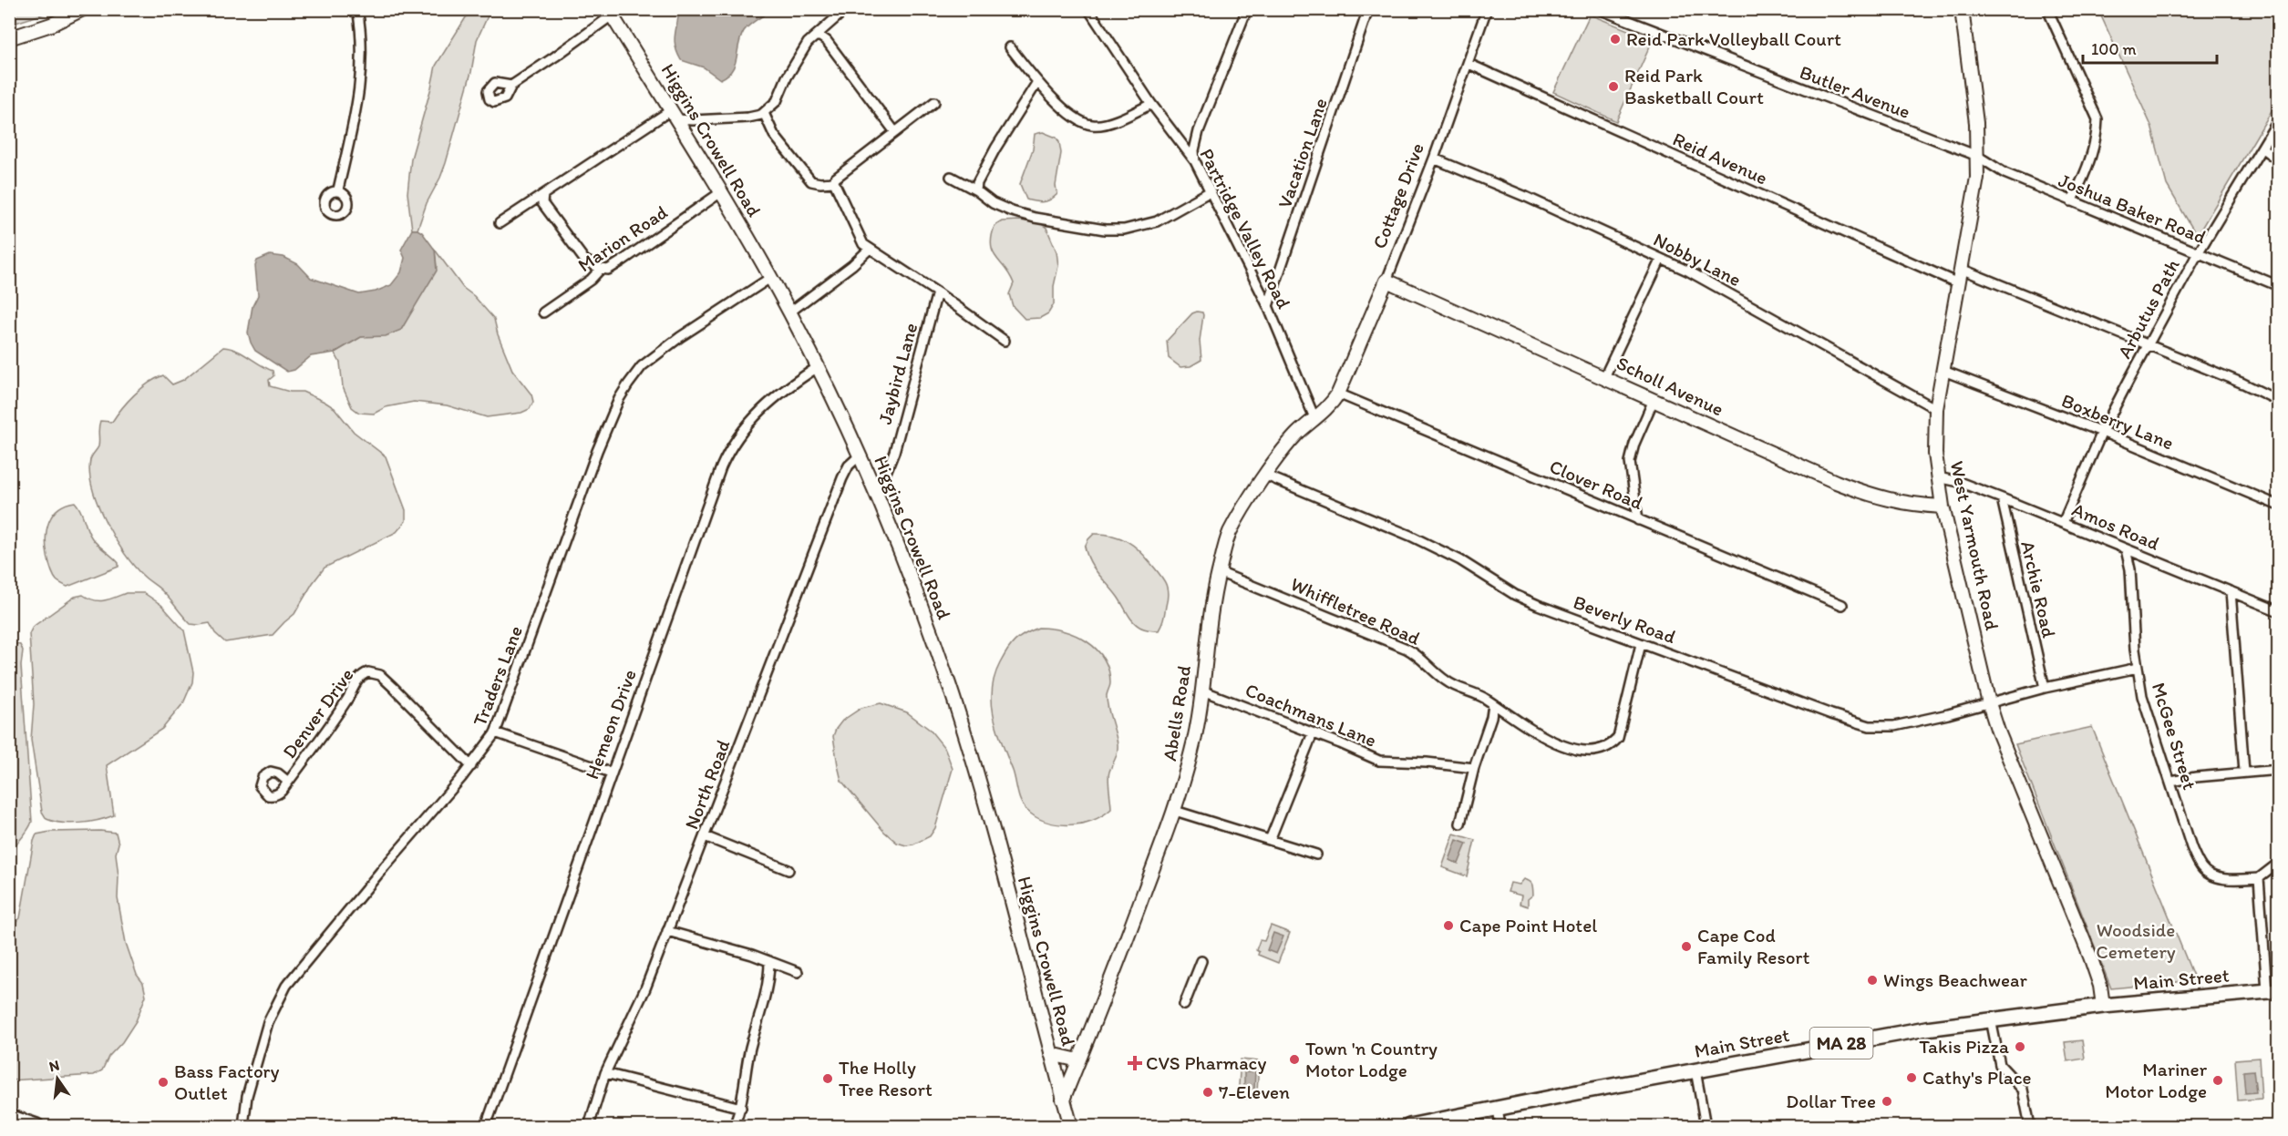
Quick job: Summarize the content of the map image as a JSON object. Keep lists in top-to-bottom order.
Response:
{
  "streets": {
    "main road": [
      "Higgins Crowell Road",
      "Cottage Drive",
      "Scholl Avenue",
      "West Yarmouth Road",
      "Abells Road",
      "Main Street",
      "MA 28"
    ],
    "street": [
      "Butler Avenue",
      "Vacation Lane",
      "Reid Avenue",
      "Joshua Baker Road",
      "Partridge Valley Road",
      "Marion Road",
      "Nobby Lane",
      "Arbutus Path",
      "Jaybird Lane",
      "Boxberry Lane",
      "Clover Road",
      "Amos Road",
      "Archie Road",
      "Whiffletree Road",
      "Beverly Road",
      "Traders Lane",
      "Denver Drive",
      "Coachmans Lane",
      "Hemeon Drive",
      "McGee Street",
      "North Road"
    ]
  },
  "crossings": [
    ["Butler Avenue", "Joshua Baker Road"],
    ["Butler Avenue", "West Yarmouth Road"],
    ["Higgins Crowell Road", "Marion Road"],
    ["Higgins Crowell Road", "Jaybird Lane"],
    ["Higgins Crowell Road", "Traders Lane"],
    ["Higgins Crowell Road", "Abells Road"],
    ["Higgins Crowell Road", "Hemeon Drive"],
    ["Higgins Crowell Road", "North Road"],
    ["Vacation Lane", "Partridge Valley Road"],
    ["Reid Avenue", "Cottage Drive"],
    ["Reid Avenue", "West Yarmouth Road"],
    ["Cottage Drive", "Nobby Lane"],
    ["Cottage Drive", "Scholl Avenue"],
    ["Cottage Drive", "Clover Road"],
    ["Cottage Drive", "Abells Road"],
    ["Joshua Baker Road", "Arbutus Path"],
    ["Joshua Baker Road", "West Yarmouth Road"],
    ["Partridge Valley Road", "Abells Road"],
    ["Nobby Lane", "West Yarmouth Road"],
    ["Arbutus Path", "Boxberry Lane"],
    ["Arbutus Path", "Amos Road"],
    ["Scholl Avenue", "West Yarmouth Road"],
    ["Boxberry Lane", "West Yarmouth Road"],
    ["Clover Road", "Abells Road"],
    ["Amos Road", "West Yarmouth Road"],
    ["Amos Road", "Archie Road"],
    ["Amos Road", "McGee Street"],
    ["West Yarmouth Road", "Beverly Road"],
    ["West Yarmouth Road", "Main Street"],
    ["Archie Road", "Beverly Road"],
    ["Whiffletree Road", "Beverly Road"],
    ["Whiffletree Road", "Abells Road"],
    ["Beverly Road", "Abells Road"],
    ["Beverly Road", "McGee Street"],
    ["Traders Lane", "Denver Drive"],
    ["Abells Road", "Coachmans Lane"]
  ],
  "parks": ["Woodside Cemetery"],
  "places": {
    "other": [
      "Reid Park Volleyball Court",
      "Reid Park Basketball Court",
      "Cape Point Hotel",
      "Cape Cod Family Resort",
      "Wings Beachwear",
      "Takis Pizza",
      "Town 'n Country Motor Lodge",
      "Cathy's Place",
      "The Holly Tree Resort",
      "Mariner Motor Lodge",
      "Bass Factory Outlet",
      "7-Eleven",
      "Dollar Tree"
    ],
    "health": ["CVS Pharmacy"]
  },
  "scale_bar": "100 m",
  "north": "top"
}
